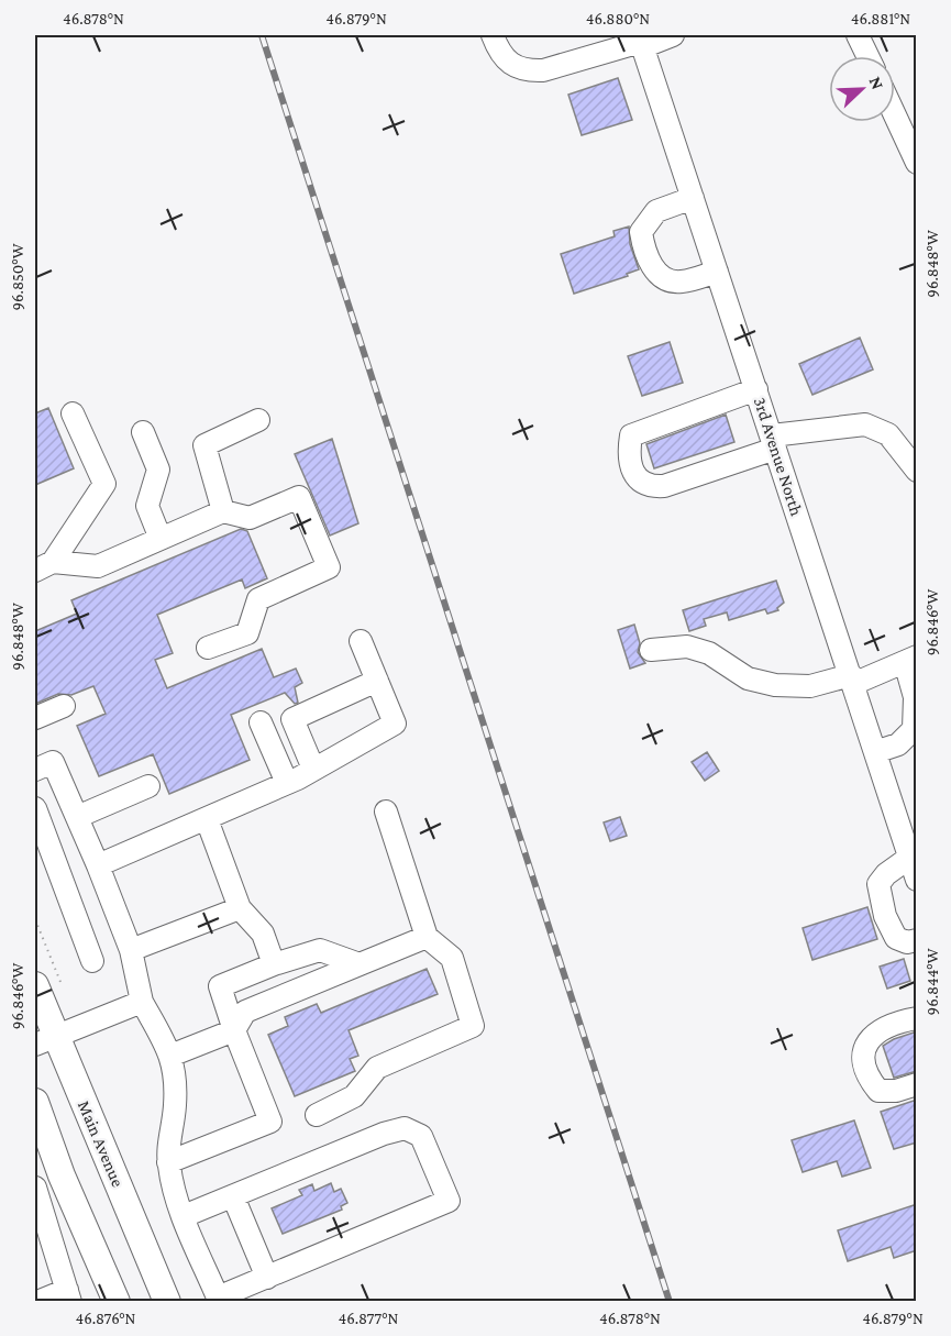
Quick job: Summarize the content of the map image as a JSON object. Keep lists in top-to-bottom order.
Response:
{
  "streets": {
    "main road": ["Main Avenue"],
    "street": ["3rd Avenue North"]
  },
  "north": "top right",
  "coordinates": [
    "46.878°N",
    "46.879°N",
    "46.880°N",
    "46.881°N",
    "96.848°W",
    "96.850°W",
    "96.846°W",
    "96.844°W",
    "46.876°N",
    "46.877°N"
  ]
}
